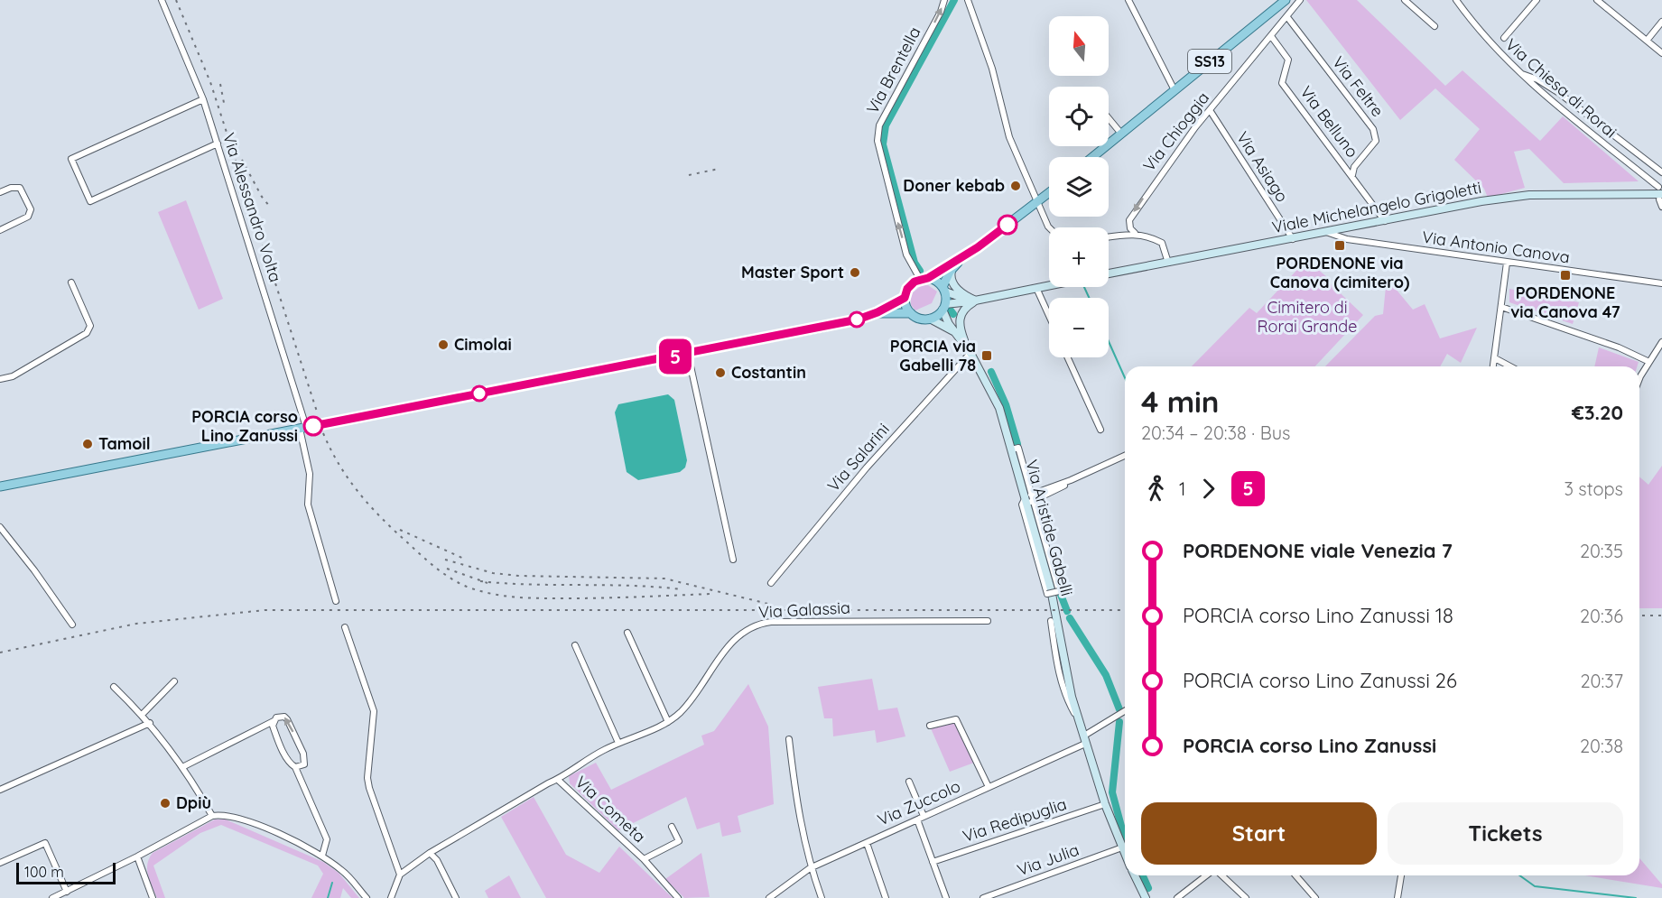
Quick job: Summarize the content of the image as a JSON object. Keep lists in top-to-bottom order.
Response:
{
  "streets": {
    "main road": ["SS13", "Viale Michelangelo Grigoletti", "Via Aristide Gabelli"],
    "street": [
      "Via Brentella",
      "Via Feltre",
      "Via Chiesa di Rorai",
      "Via Belluno",
      "Via Chioggia",
      "Via Asiago",
      "Via Alessandro Volta",
      "Via Antonio Canova",
      "Via Salarini",
      "Via Galassia",
      "Via Zuccolo",
      "Via Cometa",
      "Via Redipuglia",
      "Via Julia"
    ]
  },
  "crossings": [
    ["Via Brentella", "Via Aristide Gabelli"],
    ["Via Feltre", "Via Belluno"],
    ["Via Feltre", "Via Chioggia"],
    ["Via Chiesa di Rorai", "Viale Michelangelo Grigoletti"],
    ["Via Belluno", "Via Chioggia"],
    ["Via Belluno", "Viale Michelangelo Grigoletti"],
    ["Via Chioggia", "Via Asiago"],
    ["Via Asiago", "Viale Michelangelo Grigoletti"],
    ["Viale Michelangelo Grigoletti", "Via Antonio Canova"],
    ["Via Salarini", "Via Aristide Gabelli"],
    ["Via Aristide Gabelli", "Via Zuccolo"],
    ["Via Aristide Gabelli", "Via Redipuglia"],
    ["Via Aristide Gabelli", "Via Julia"],
    ["Via Galassia", "Via Cometa"]
  ],
  "one_way": ["Via Brentella", "Via Chioggia"],
  "parks": ["Cimitero di Rorai Grande"],
  "places": {
    "other": [
      "Doner kebab",
      "Master Sport",
      "Cimolai",
      "Costantin",
      "PORCIA corso Lino Zanussi",
      "Tamoil",
      "Dpiù"
    ],
    "transit": ["PORDENONE via Canova (cimitero)", "PORDENONE via Canova 47", "PORCIA via Gabelli 78"]
  },
  "lines": ["bus line 5"],
  "scale_bar": "100 m",
  "north": "top",
  "page": {
    "on_map": "5",
    "map_buttons": ["+", "−"],
    "heading": ["4 min", "20:34 – 20:38 · Bus", "€3.20"],
    "legs": ["1", "5", "3 stops"],
    "list": [
      {
        "name": "PORDENONE viale Venezia 7",
        "value": "20:35"
      },
      {
        "name": "PORCIA corso Lino Zanussi 18",
        "value": "20:36"
      },
      {
        "name": "PORCIA corso Lino Zanussi 26",
        "value": "20:37"
      },
      {
        "name": "PORCIA corso Lino Zanussi",
        "value": "20:38"
      }
    ],
    "buttons": ["Start", "Tickets"],
    "scale": "100 m"
  }
}
